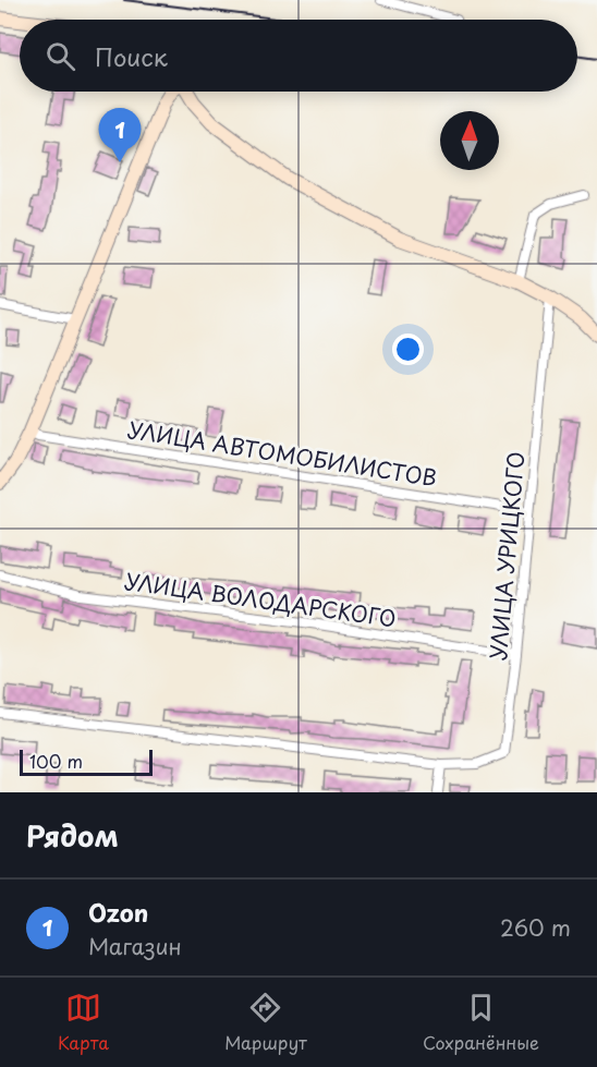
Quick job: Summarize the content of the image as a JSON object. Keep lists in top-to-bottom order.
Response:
{
  "streets": {
    "street": ["УЛИЦА АВТОМОБИЛИСТОВ", "УЛИЦА УРИЦКОГО", "УЛИЦА ВОЛОДАРСКОГО"]
  },
  "crossings": [
    ["УЛИЦА АВТОМОБИЛИСТОВ", "УЛИЦА УРИЦКОГО"],
    ["УЛИЦА УРИЦКОГО", "УЛИЦА ВОЛОДАРСКОГО"]
  ],
  "scale_bar": "100 m",
  "north": "top",
  "page": {
    "search": "Поиск",
    "pins": "1",
    "scale": "100 m",
    "heading": "Рядом",
    "list": [
      {
        "mark": "1",
        "name": "Ozon",
        "note": "Магазин",
        "value": "260 m"
      }
    ],
    "nav": ["Карта", "Маршрут", "Сохранённые"]
  }
}
